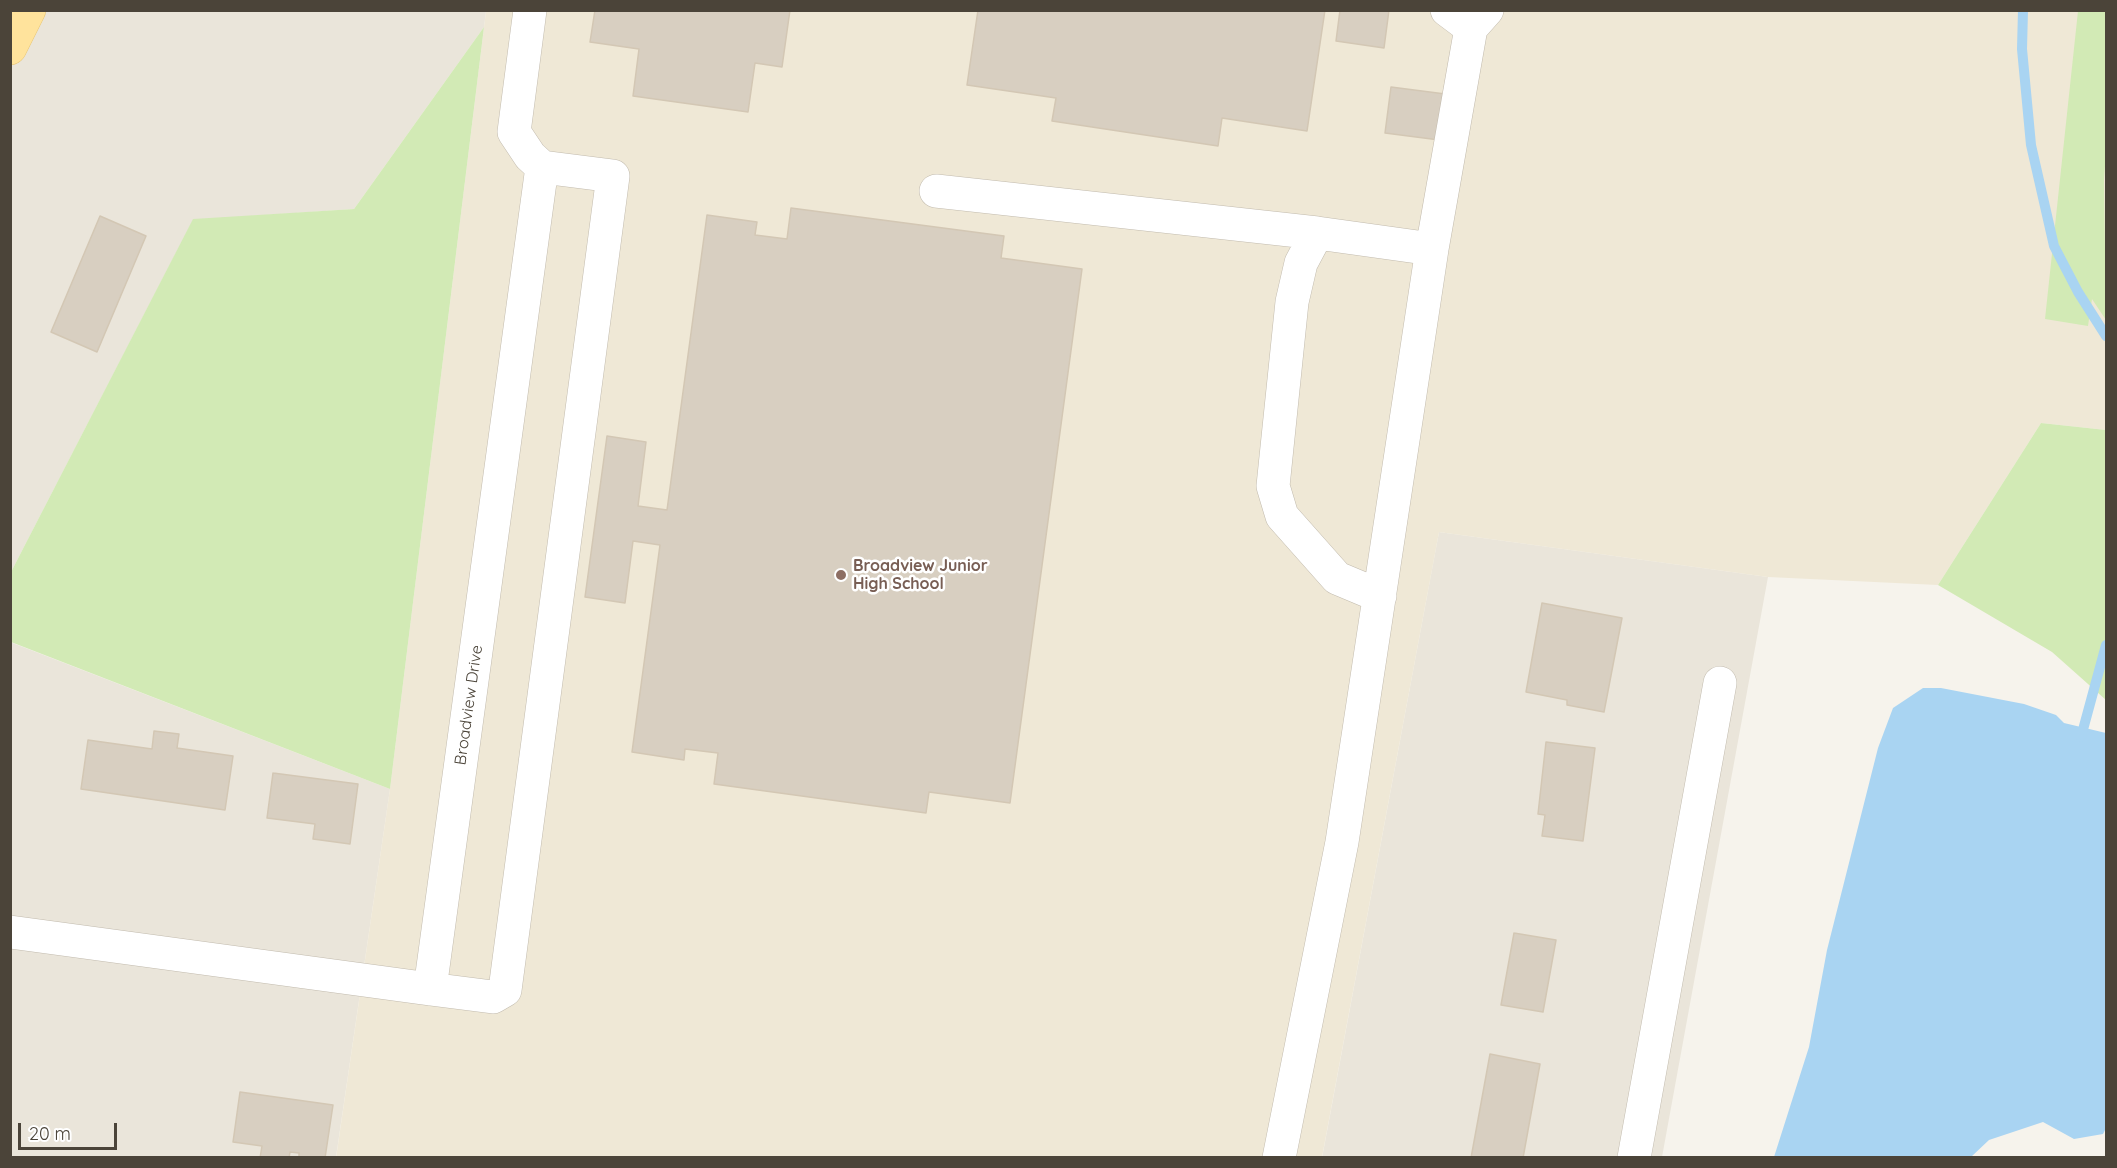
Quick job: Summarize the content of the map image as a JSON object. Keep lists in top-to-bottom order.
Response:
{
  "streets": {
    "street": ["Broadview Drive"]
  },
  "places": ["Broadview Junior High School"],
  "scale_bar": "20 m"
}
